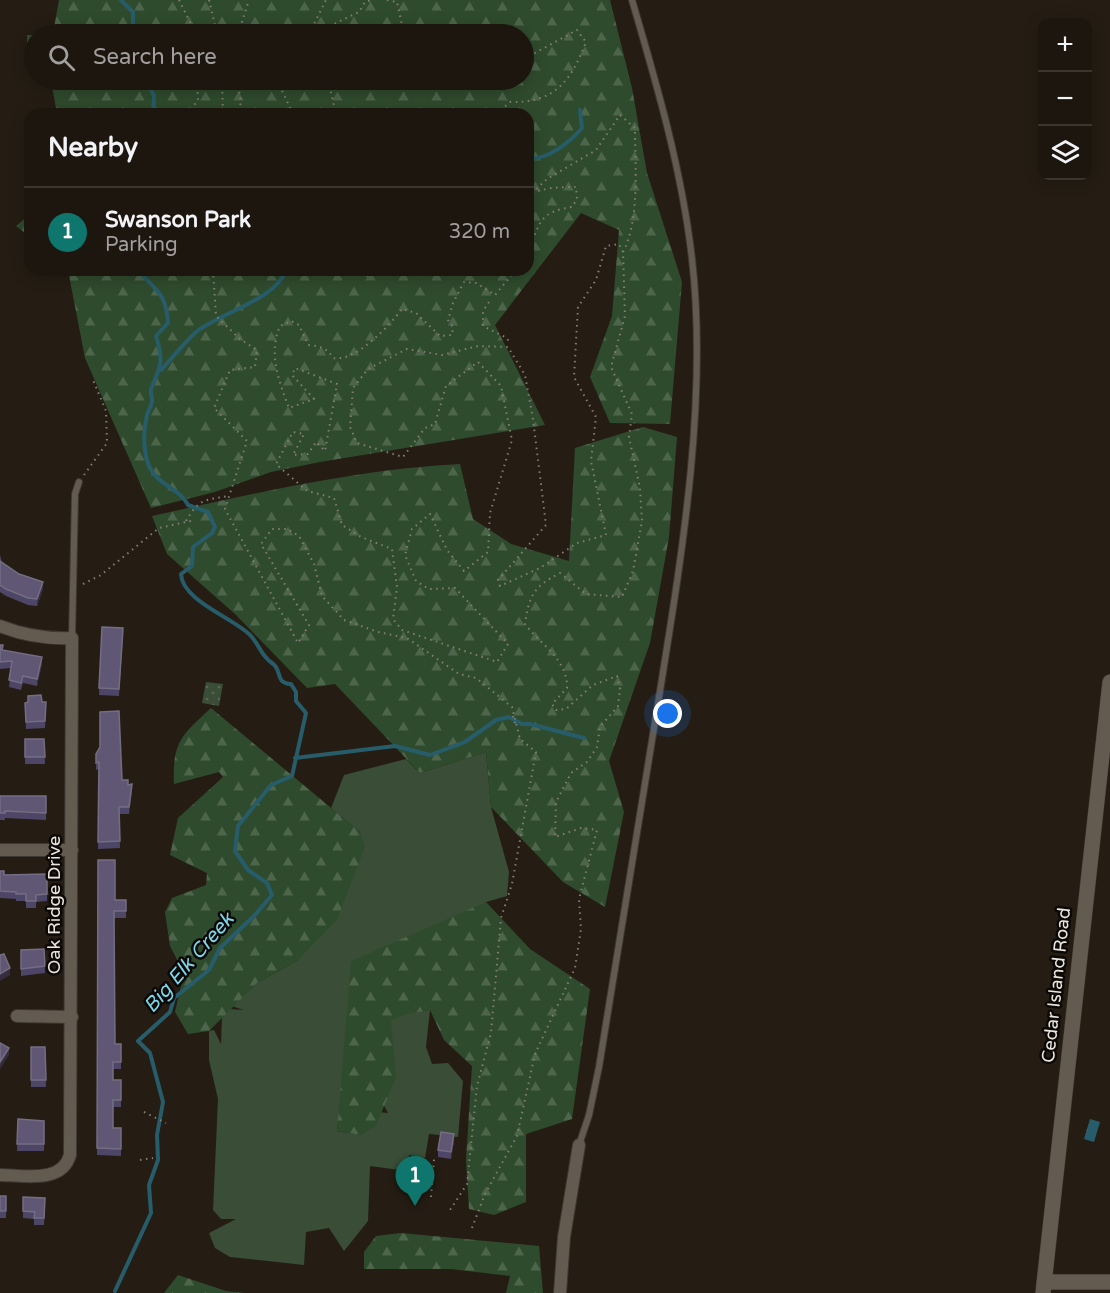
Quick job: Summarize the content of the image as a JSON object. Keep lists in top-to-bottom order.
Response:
{
  "streets": {
    "street": ["Oak Ridge Drive", "Cedar Island Road"]
  },
  "water": ["Big Elk Creek"],
  "page": {
    "map_buttons": ["+", "−"],
    "search": "Search here",
    "heading": "Nearby",
    "list": [
      {
        "mark": "1",
        "name": "Swanson Park",
        "note": "Parking",
        "value": "320 m"
      }
    ],
    "pins": "1"
  }
}
